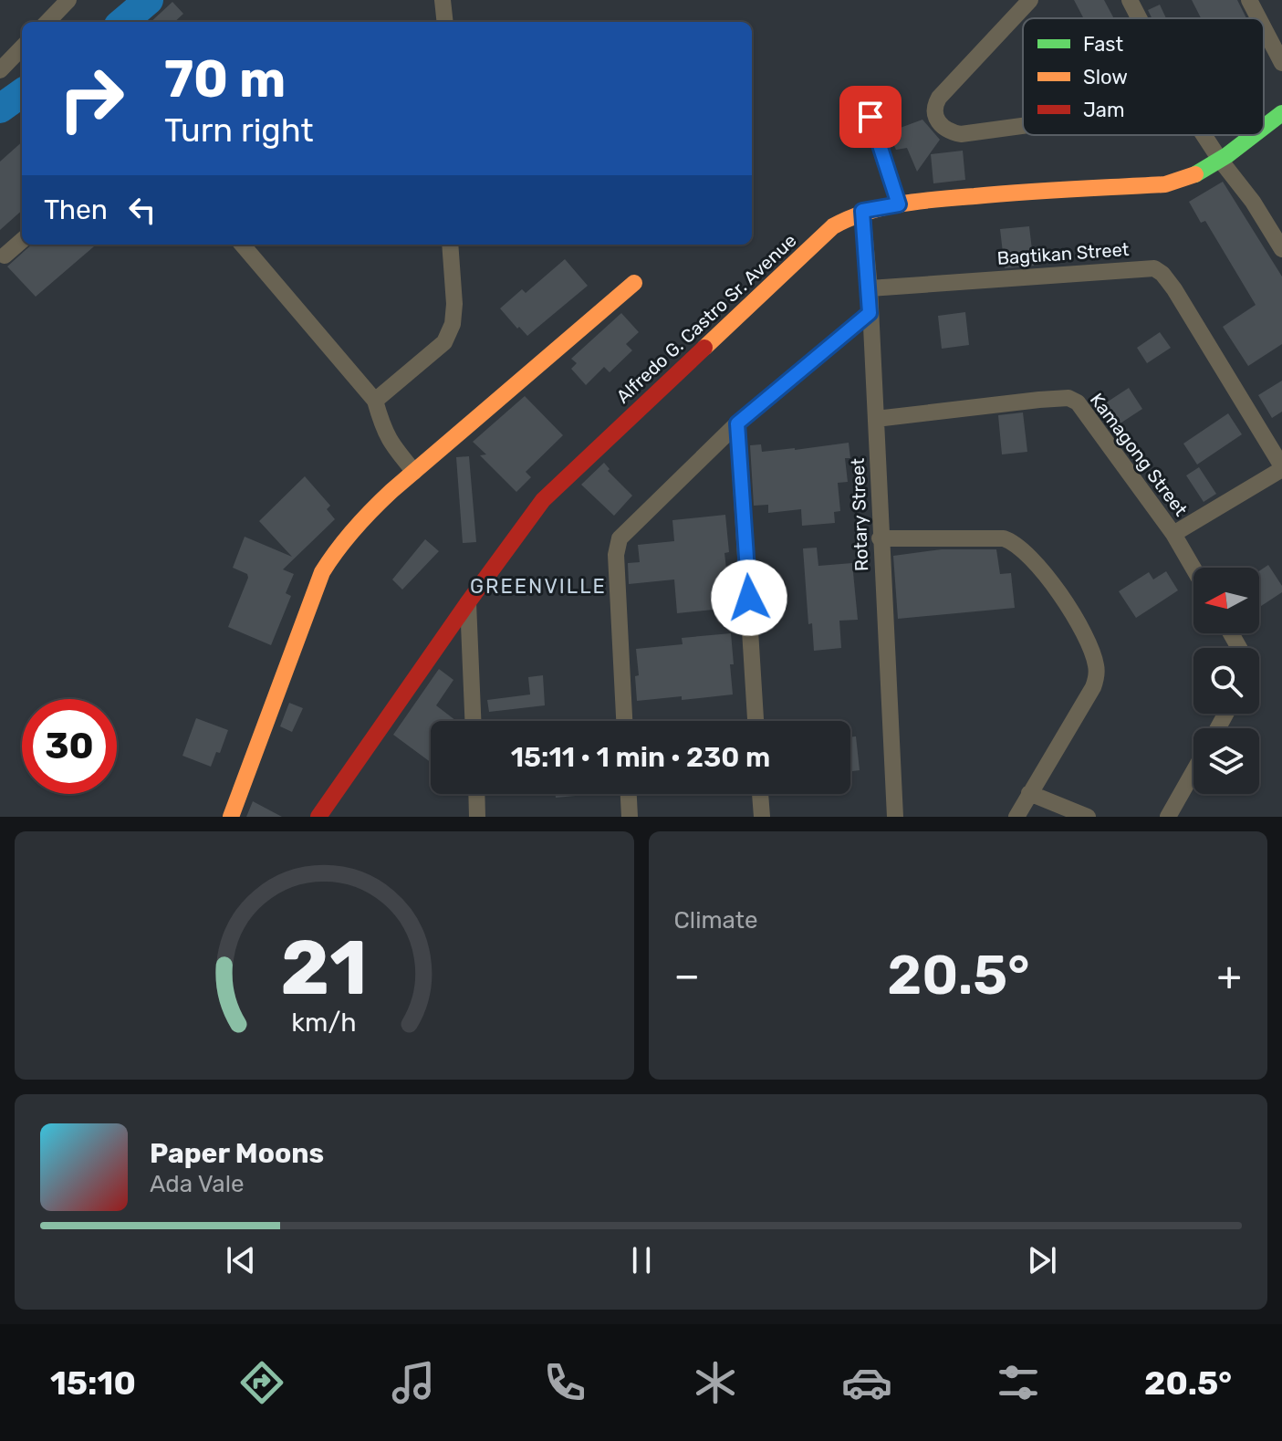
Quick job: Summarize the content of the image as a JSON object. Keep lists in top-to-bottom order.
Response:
{
  "streets": {
    "street": [
      "Bagtikan Street",
      "Alfredo G. Castro Sr. Avenue",
      "Kamagong Street",
      "Rotary Street"
    ]
  },
  "crossings": [
    ["Bagtikan Street", "Rotary Street"],
    ["Alfredo G. Castro Sr. Avenue", "Rotary Street"],
    ["Kamagong Street", "Rotary Street"]
  ],
  "districts": ["GREENVILLE"],
  "legend": ["Fast", "Slow", "Jam"],
  "north": "left",
  "page": {
    "turn": ["70 m", "Turn right"],
    "then": "Then",
    "limit": "30",
    "trip": "15:11 · 1 min · 230 m",
    "tile": "Climate",
    "heat": ["−", "20.5°", "+"],
    "song": ["Paper Moons", "Ada Vale"],
    "tabs": ["15:10", "20.5°"],
    "gauge": ["21", "km/h"]
  }
}
